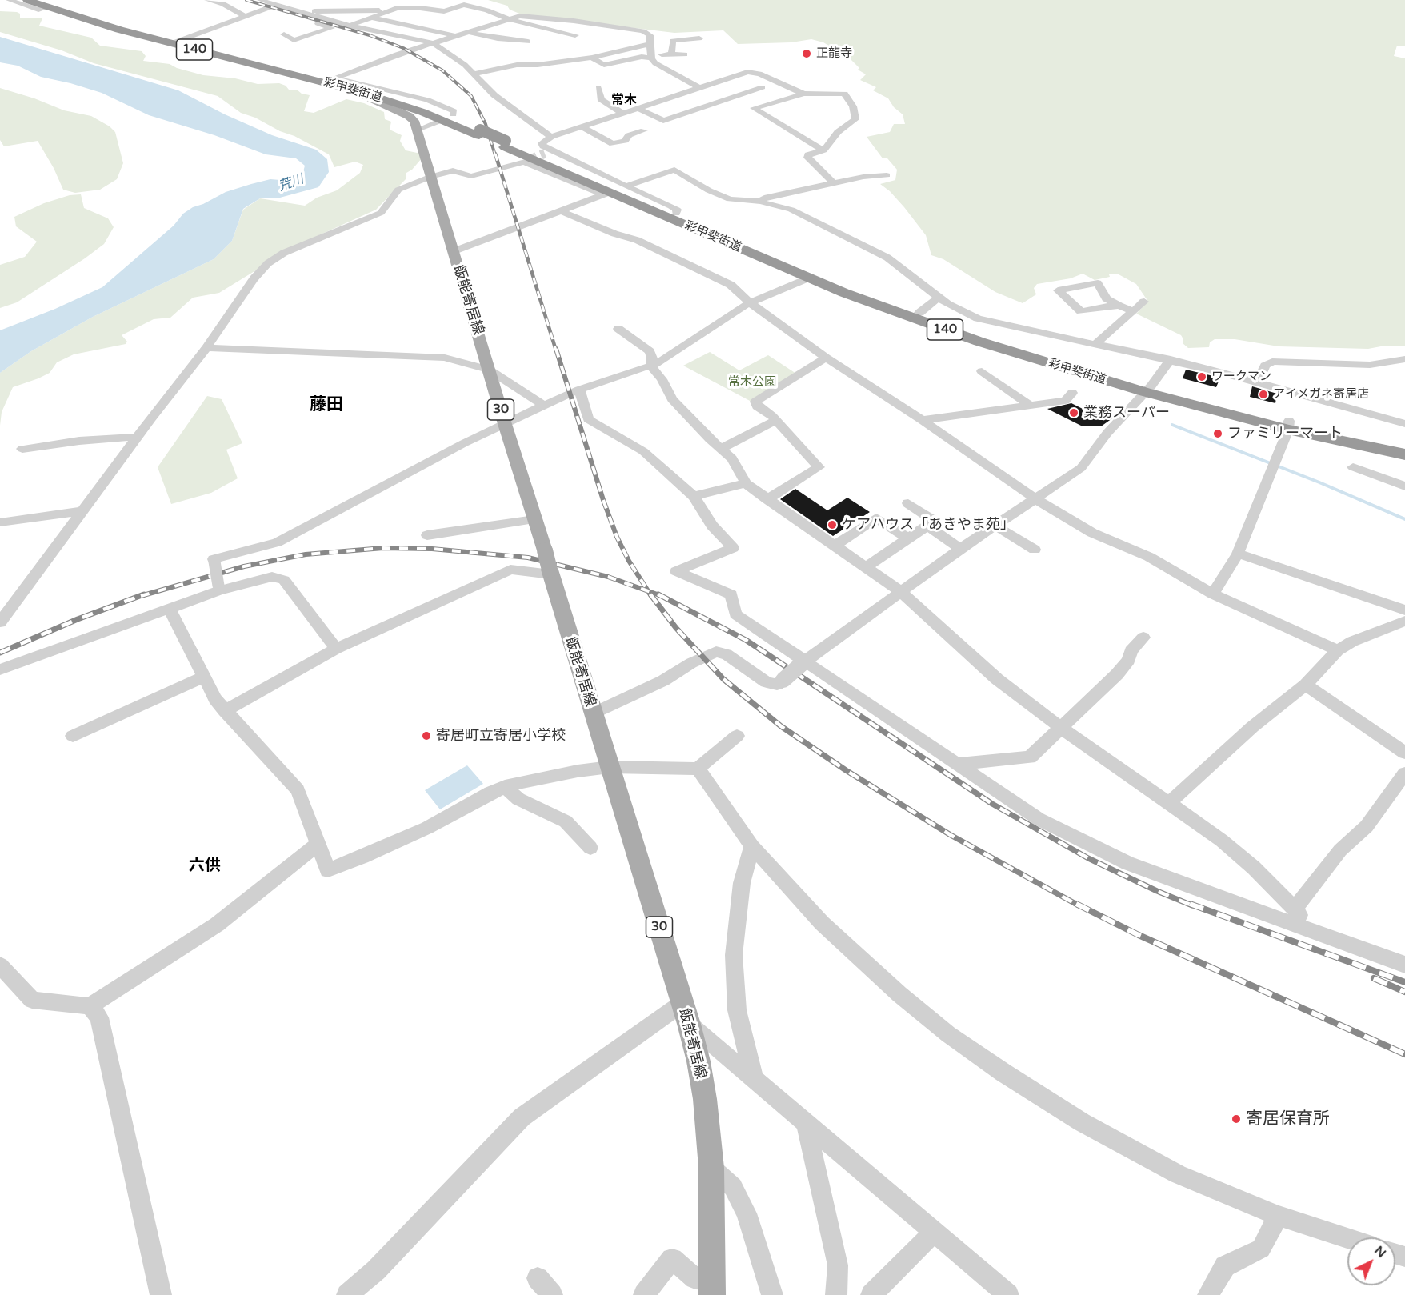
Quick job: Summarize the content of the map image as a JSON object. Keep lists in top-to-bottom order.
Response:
{
  "streets": {
    "highway": ["140", "彩甲斐街道"],
    "main road": ["飯能寄居線", "30"]
  },
  "crossings": [
    ["140", "彩甲斐街道"],
    ["彩甲斐街道", "飯能寄居線"]
  ],
  "districts": ["常木", "藤田", "六供"],
  "water": ["荒川"],
  "parks": ["常木公園"],
  "places": [
    "正龍寺",
    "ワークマン",
    "アイメガネ寄居店",
    "業務スーパー",
    "ファミリーマート",
    "ケアハウス「あきやま苑」",
    "寄居町立寄居小学校",
    "寄居保育所"
  ],
  "north": "top right"
}
